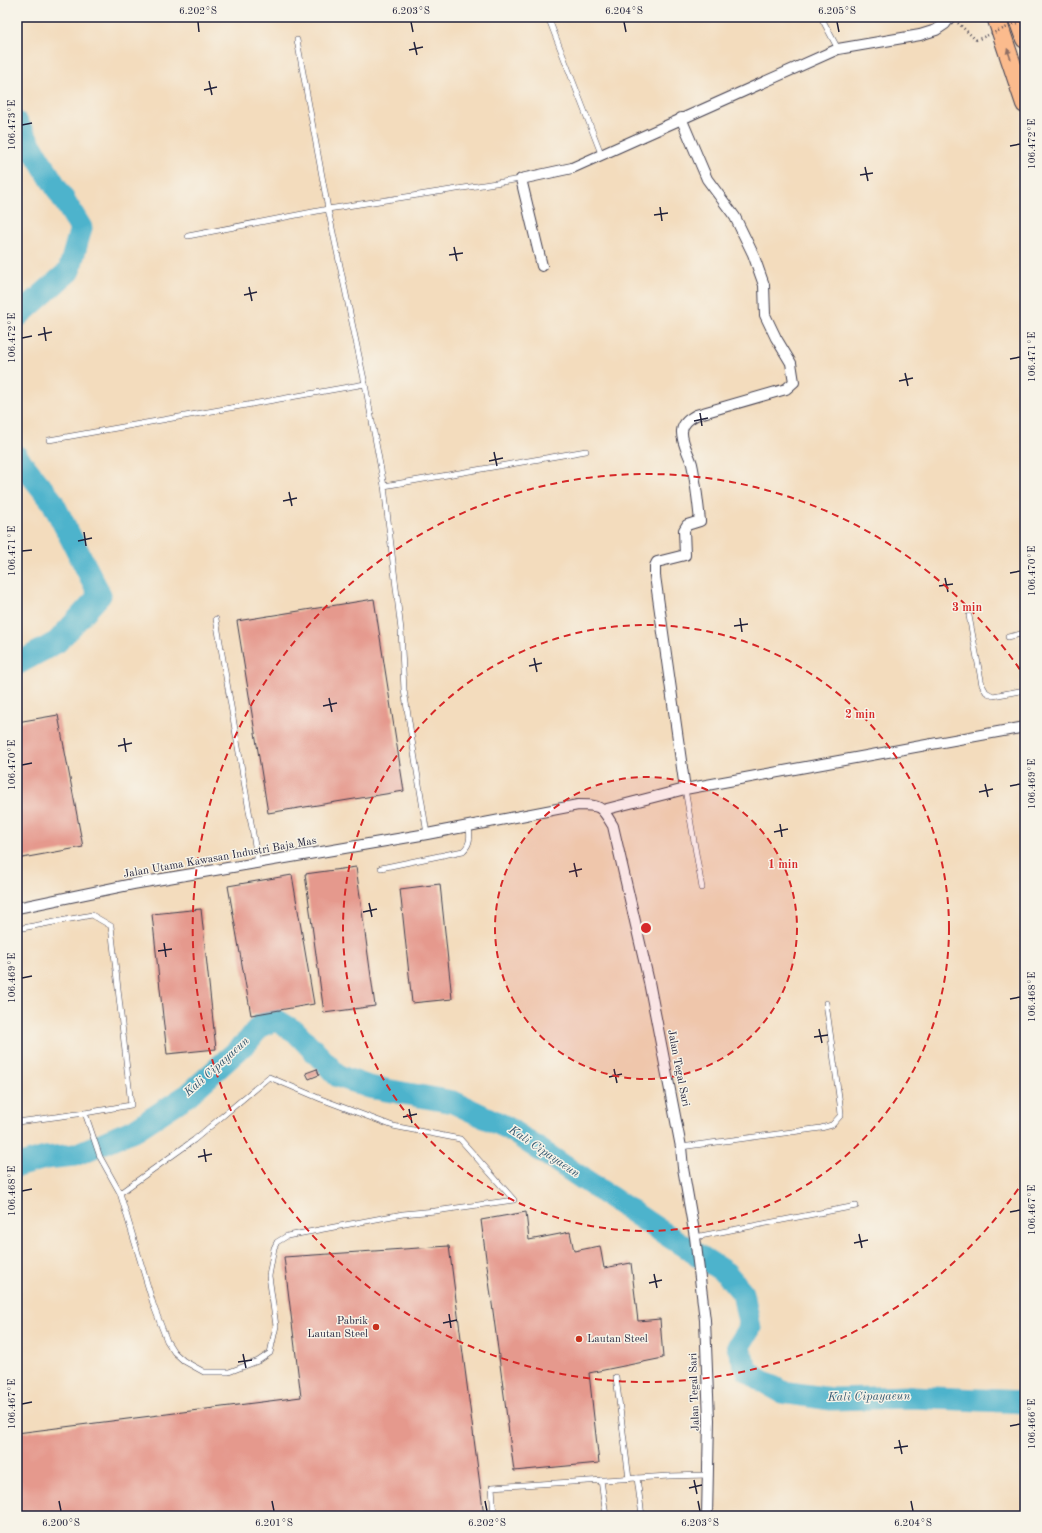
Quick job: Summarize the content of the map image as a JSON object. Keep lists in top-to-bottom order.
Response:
{
  "streets": {
    "street": ["Jalan Utama Kawasan Industri Baja Mas", "Jalan Tegal Sari"]
  },
  "water": ["Kali Cipayaeun"],
  "places": ["Pabrik Lautan Steel", "Lautan Steel"],
  "coordinates": [
    "6.202°S",
    "6.203°S",
    "6.204°S",
    "6.205°S",
    "106.473°E",
    "106.472°E",
    "106.471°E",
    "106.470°E",
    "106.469°E",
    "106.468°E",
    "106.467°E",
    "106.466°E",
    "6.200°S",
    "6.201°S"
  ],
  "rings": ["3 min", "2 min", "1 min"]
}
